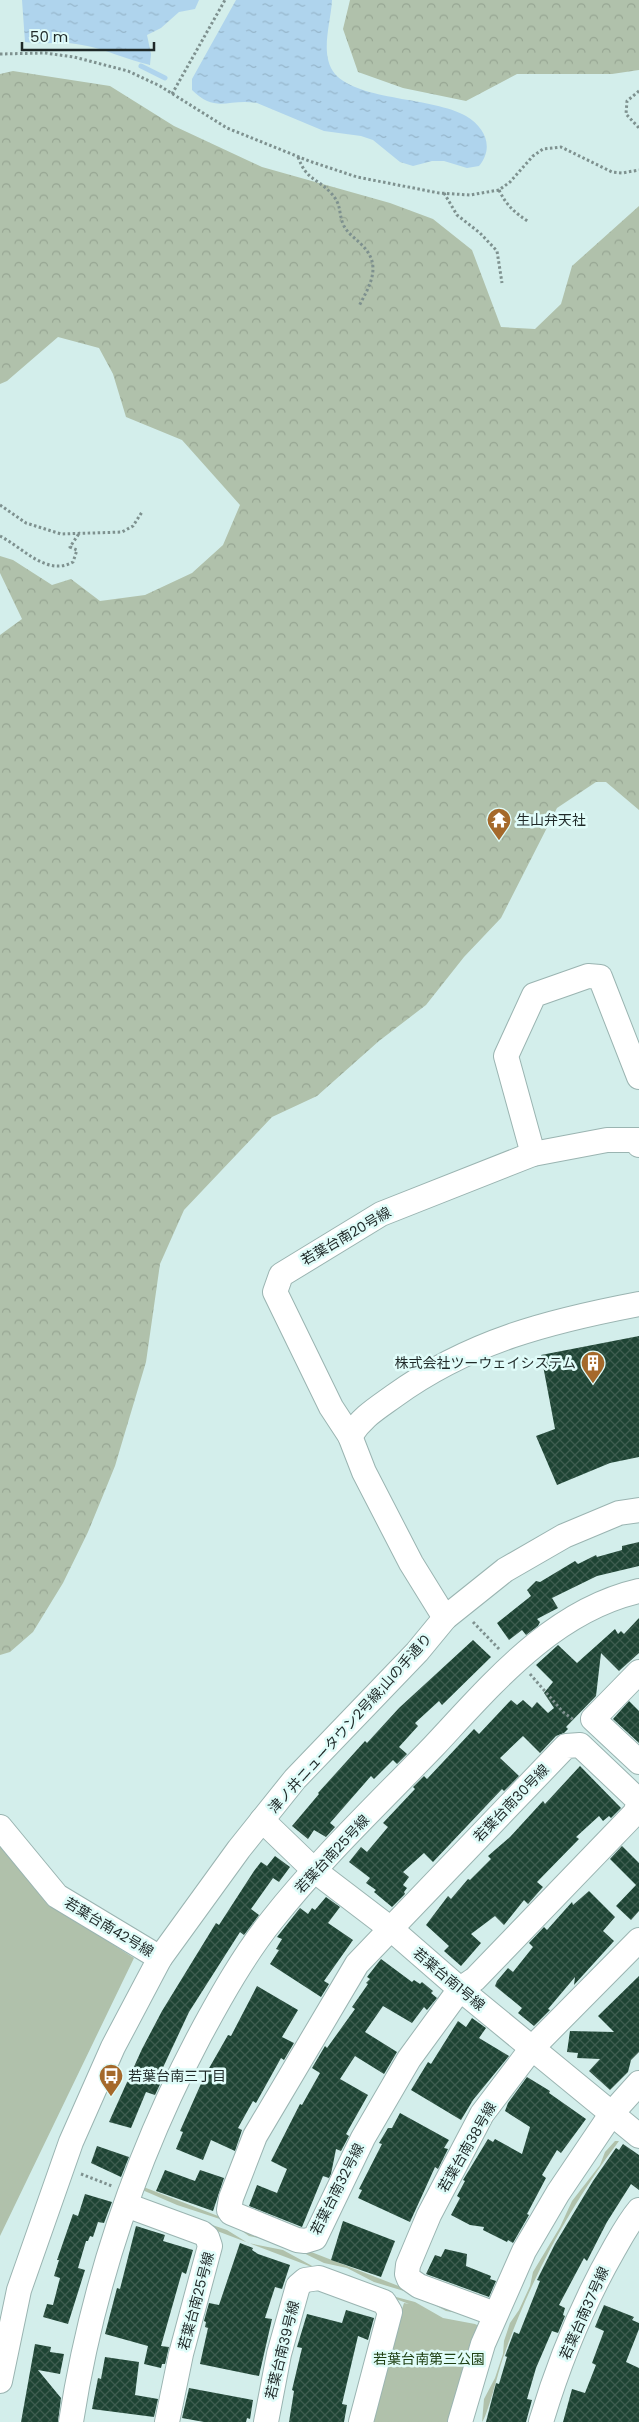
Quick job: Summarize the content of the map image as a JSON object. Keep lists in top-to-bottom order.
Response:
{
  "streets": {
    "street": [
      "若葉台南20号線",
      "津ノ井ニュータウン2号線;山の手通り",
      "若葉台南30号線",
      "若葉台南25号線",
      "若葉台南42号線",
      "若葉台南1号線",
      "若葉台南38号線",
      "若葉台南32号線",
      "若葉台南37号線",
      "若葉台南39号線"
    ]
  },
  "crossings": [
    ["若葉台南20号線", "津ノ井ニュータウン2号線;山の手通り"],
    ["津ノ井ニュータウン2号線;山の手通り", "若葉台南42号線"],
    ["津ノ井ニュータウン2号線;山の手通り", "若葉台南1号線"],
    ["若葉台南30号線", "若葉台南1号線"],
    ["若葉台南30号線", "若葉台南32号線"],
    ["若葉台南25号線", "若葉台南1号線"],
    ["若葉台南1号線", "若葉台南38号線"],
    ["若葉台南1号線", "若葉台南32号線"]
  ],
  "parks": ["若葉台南第三公園"],
  "places": {
    "temple": ["生山弁天社"],
    "building": ["株式会社ツーウェイシステム"],
    "bus stop": ["若葉台南三丁目"]
  },
  "scale_bar": "50 m"
}
